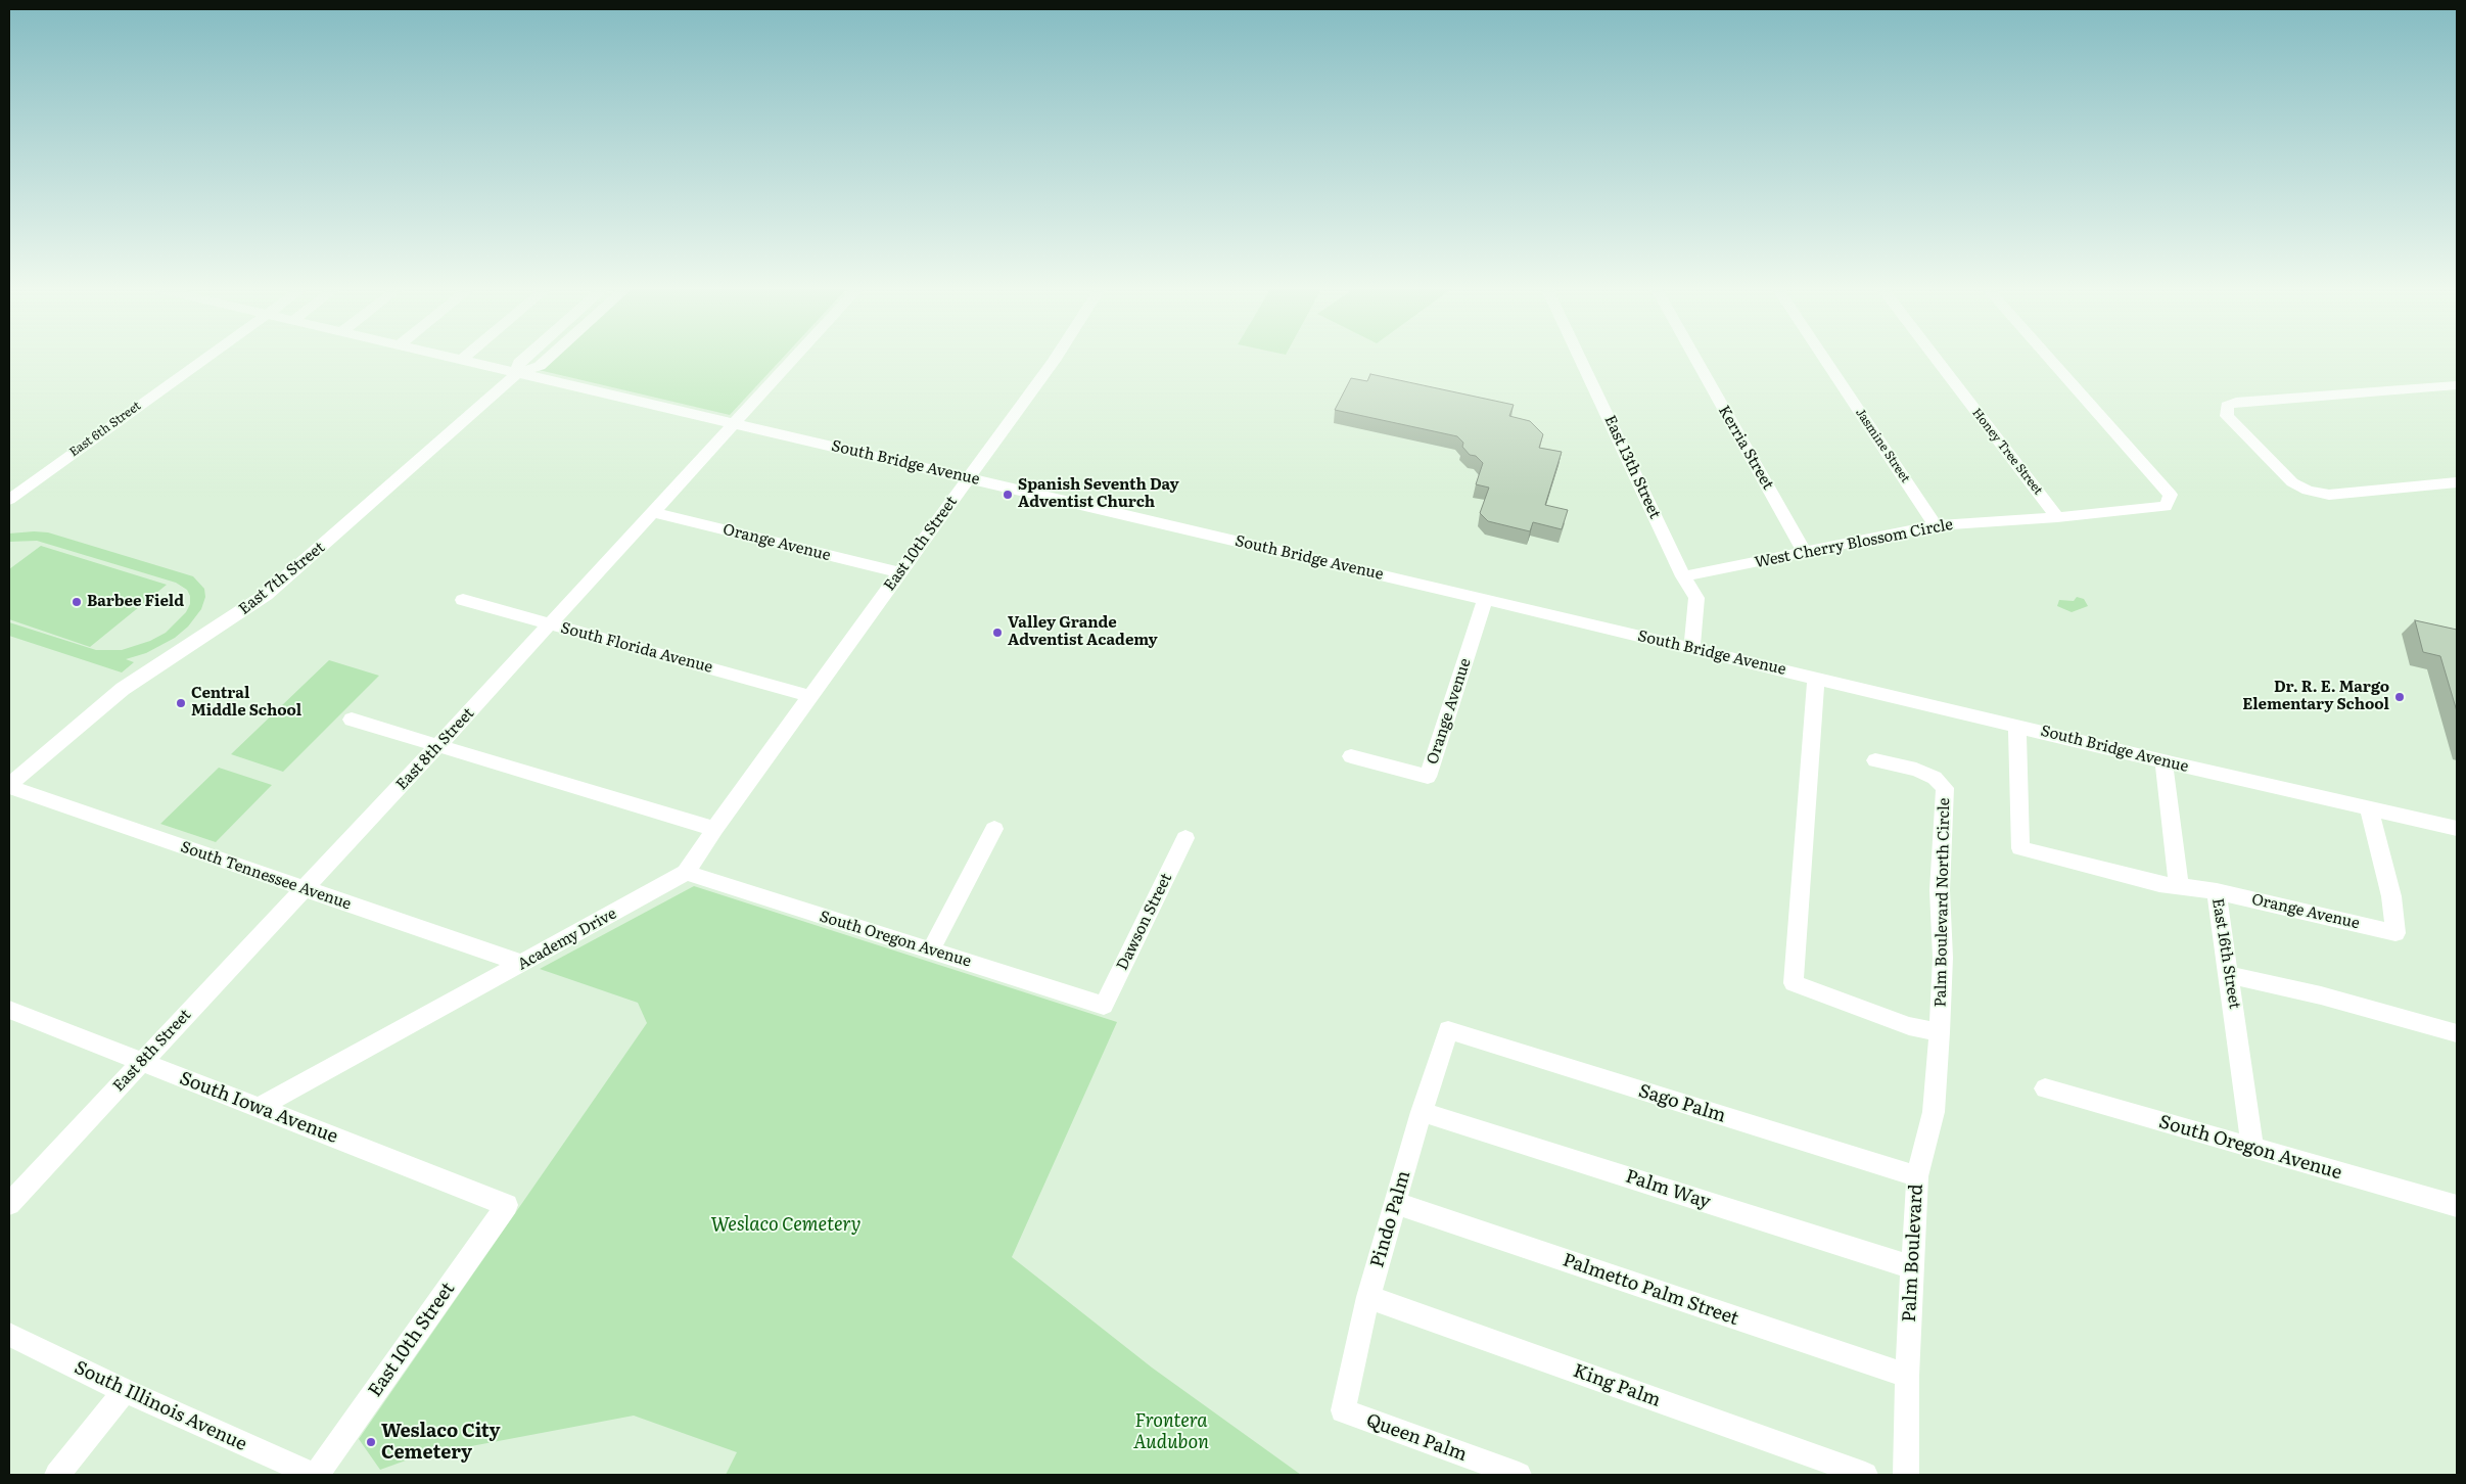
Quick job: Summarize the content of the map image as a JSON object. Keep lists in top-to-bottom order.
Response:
{
  "streets": {
    "street": [
      "East 6th Street",
      "Jasmine Street",
      "Kerria Street",
      "Honey Tree Street",
      "South Bridge Avenue",
      "East 13th Street",
      "Orange Avenue",
      "East 10th Street",
      "West Cherry Blossom Circle",
      "East 7th Street",
      "South Florida Avenue",
      "East 8th Street",
      "South Tennessee Avenue",
      "Palm Boulevard North Circle",
      "Dawson Street",
      "Academy Drive",
      "South Oregon Avenue",
      "East 16th Street",
      "Sago Palm",
      "South Iowa Avenue",
      "Palm Way",
      "Pindo Palm",
      "Palm Boulevard",
      "Palmetto Palm Street",
      "King Palm",
      "South Illinois Avenue",
      "Queen Palm"
    ]
  },
  "crossings": [
    ["Jasmine Street", "West Cherry Blossom Circle"],
    ["Kerria Street", "West Cherry Blossom Circle"],
    ["Honey Tree Street", "West Cherry Blossom Circle"],
    ["South Bridge Avenue", "East 13th Street"],
    ["South Bridge Avenue", "Orange Avenue"],
    ["South Bridge Avenue", "East 10th Street"],
    ["South Bridge Avenue", "East 7th Street"],
    ["South Bridge Avenue", "East 8th Street"],
    ["South Bridge Avenue", "East 16th Street"],
    ["East 13th Street", "West Cherry Blossom Circle"],
    ["Orange Avenue", "East 10th Street"],
    ["Orange Avenue", "East 8th Street"],
    ["Orange Avenue", "East 16th Street"],
    ["East 10th Street", "South Florida Avenue"],
    ["East 10th Street", "Academy Drive"],
    ["East 10th Street", "South Iowa Avenue"],
    ["East 7th Street", "South Tennessee Avenue"],
    ["South Florida Avenue", "East 8th Street"],
    ["South Florida Avenue", "Academy Drive"],
    ["East 8th Street", "South Tennessee Avenue"],
    ["East 8th Street", "South Iowa Avenue"],
    ["South Tennessee Avenue", "Academy Drive"],
    ["Palm Boulevard North Circle", "Palm Boulevard"],
    ["Dawson Street", "South Oregon Avenue"],
    ["Academy Drive", "South Oregon Avenue"],
    ["Academy Drive", "South Iowa Avenue"],
    ["South Oregon Avenue", "East 16th Street"],
    ["Sago Palm", "Pindo Palm"],
    ["Sago Palm", "Palm Boulevard"],
    ["Palm Way", "Pindo Palm"],
    ["Palm Way", "Palm Boulevard"],
    ["Pindo Palm", "Palmetto Palm Street"],
    ["Pindo Palm", "King Palm"],
    ["Pindo Palm", "Queen Palm"],
    ["Palm Boulevard", "Palmetto Palm Street"]
  ],
  "parks": ["Weslaco Cemetery", "Frontera Audubon"],
  "places": [
    "Spanish Seventh Day Adventist Church",
    "Barbee Field",
    "Valley Grande Adventist Academy",
    "Dr. R. E. Margo Elementary School",
    "Central Middle School",
    "Weslaco City Cemetery"
  ]
}
